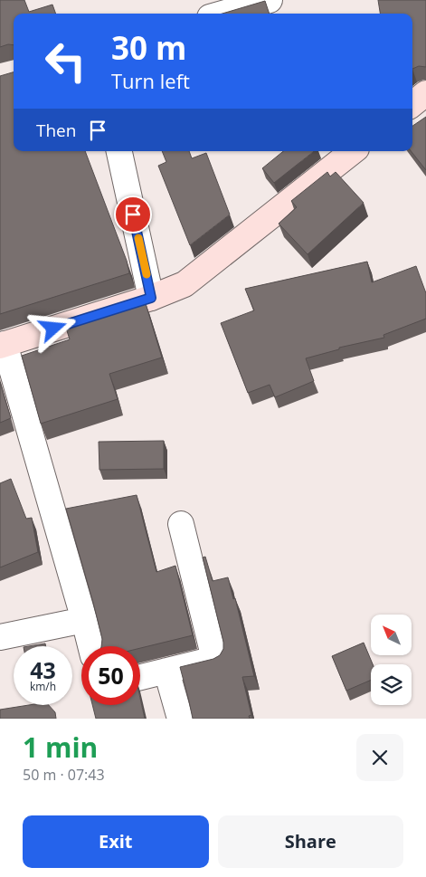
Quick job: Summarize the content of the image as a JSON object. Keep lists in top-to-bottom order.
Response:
{
  "north": "top left",
  "page": {
    "turn": ["30 m", "Turn left"],
    "then": "Then",
    "speed": "43 km/h",
    "limit": "50",
    "heading": ["1 min", "50 m · 07:43"],
    "buttons": ["Exit", "Share"]
  }
}
